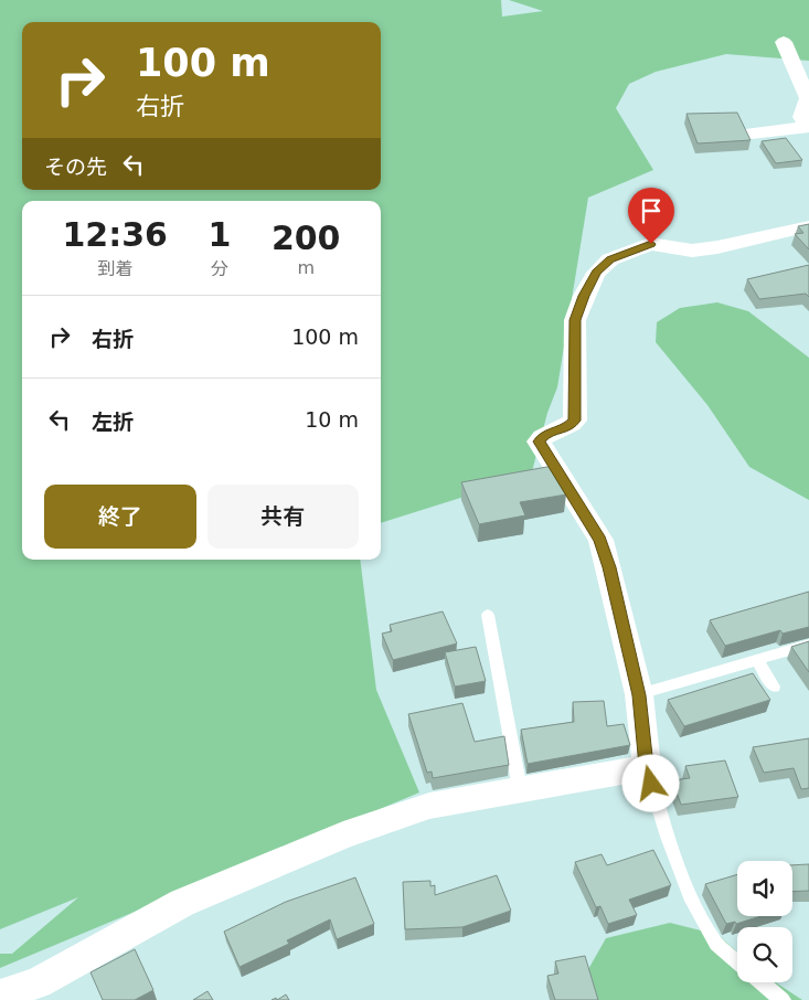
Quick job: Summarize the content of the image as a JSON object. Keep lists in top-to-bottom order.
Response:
{
  "page": {
    "turn": ["100 m", "右折"],
    "then": "その先",
    "eta": [
      "12:36",
      "到着",
      "1",
      "分",
      "200",
      "m"
    ],
    "list": [
      {
        "name": "右折",
        "value": "100 m"
      },
      {
        "name": "左折",
        "value": "10 m"
      }
    ],
    "buttons": ["終了", "共有"]
  }
}
